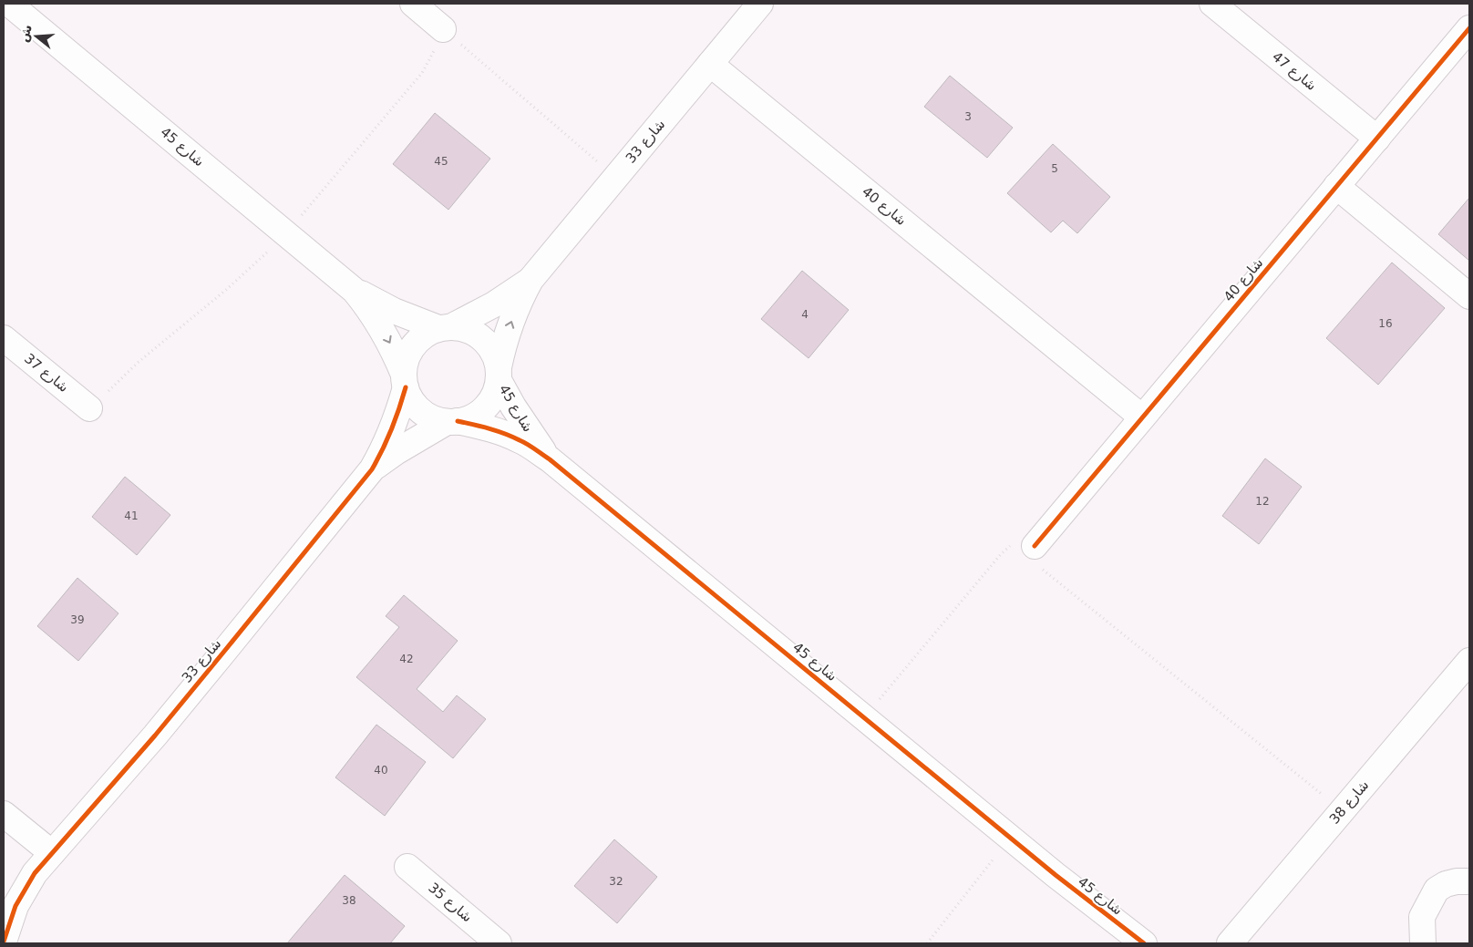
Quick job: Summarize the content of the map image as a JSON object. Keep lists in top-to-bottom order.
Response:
{
  "streets": {
    "street": [
      "شارع 47",
      "شارع 33",
      "شارع 45",
      "شارع 40",
      "شارع 37",
      "شارع 38",
      "شارع 35"
    ]
  },
  "crossings": [
    ["شارع 47", "شارع 40"],
    ["شارع 33", "شارع 45"],
    ["شارع 33", "شارع 40"]
  ],
  "house_numbers": [
    "3",
    "45",
    "5",
    "4",
    "16",
    "12",
    "41",
    "39",
    "42",
    "40",
    "32",
    "38"
  ],
  "north": "left"
}
